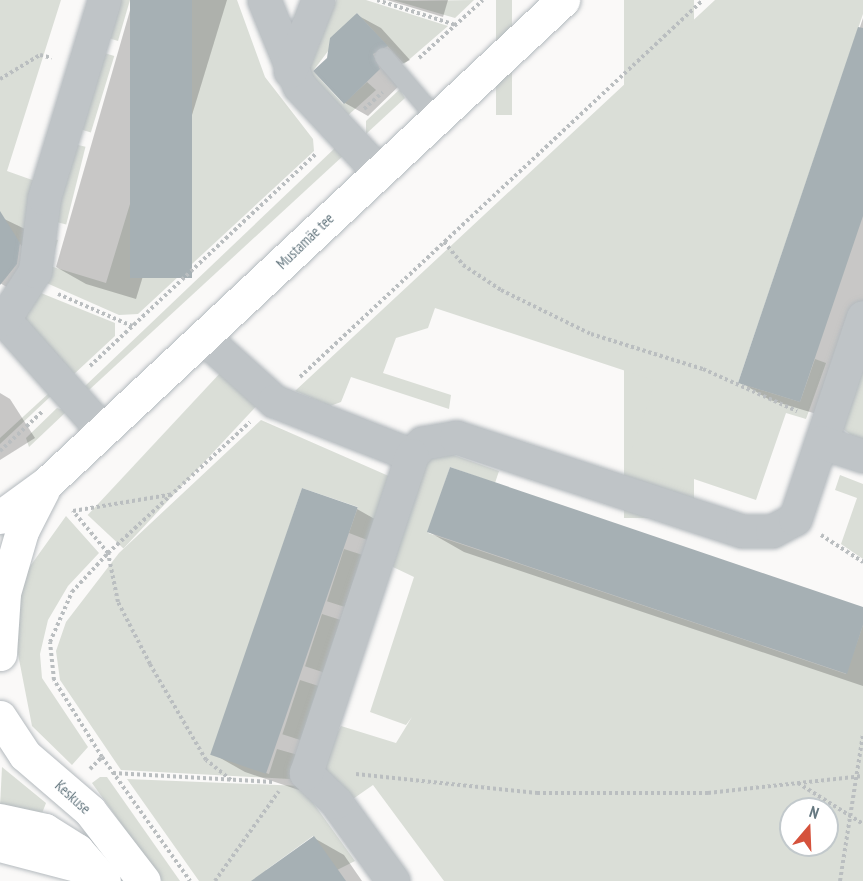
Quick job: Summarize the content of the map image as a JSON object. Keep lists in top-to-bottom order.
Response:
{
  "streets": {
    "main road": ["Mustamäe tee", "Keskuse"]
  },
  "north": "top"
}
